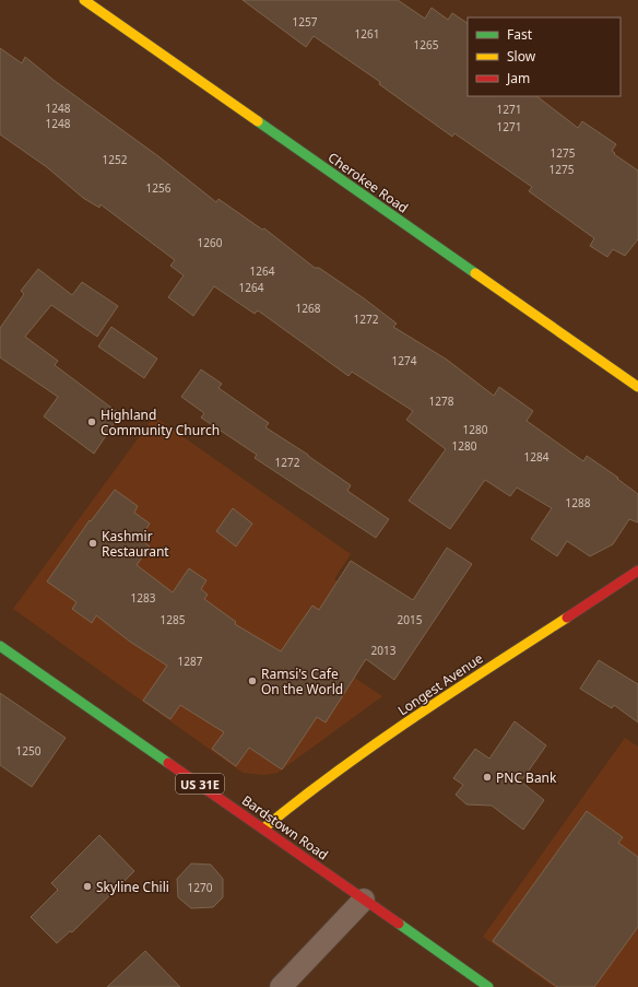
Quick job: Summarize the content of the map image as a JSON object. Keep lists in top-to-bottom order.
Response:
{
  "streets": {
    "street": [
      "Cherokee Road",
      "Longest Avenue",
      "US 31E",
      "Bardstown Road"
    ]
  },
  "crossings": [
    ["Longest Avenue", "Bardstown Road"]
  ],
  "places": [
    "Highland Community Church",
    "Kashmir Restaurant",
    "Ramsi's Cafe On the World",
    "PNC Bank",
    "Skyline Chili"
  ],
  "house_numbers": [
    "1257",
    "1261",
    "1265",
    "1248",
    "1271",
    "1248",
    "1271",
    "1275",
    "1252",
    "1275",
    "1256",
    "1260",
    "1264",
    "1264",
    "1268",
    "1272",
    "1274",
    "1278",
    "1280",
    "1280",
    "1284",
    "1272",
    "1288",
    "1283",
    "1285",
    "2015",
    "2013",
    "1287",
    "1250",
    "1270"
  ],
  "legend": ["Fast", "Slow", "Jam"]
}
